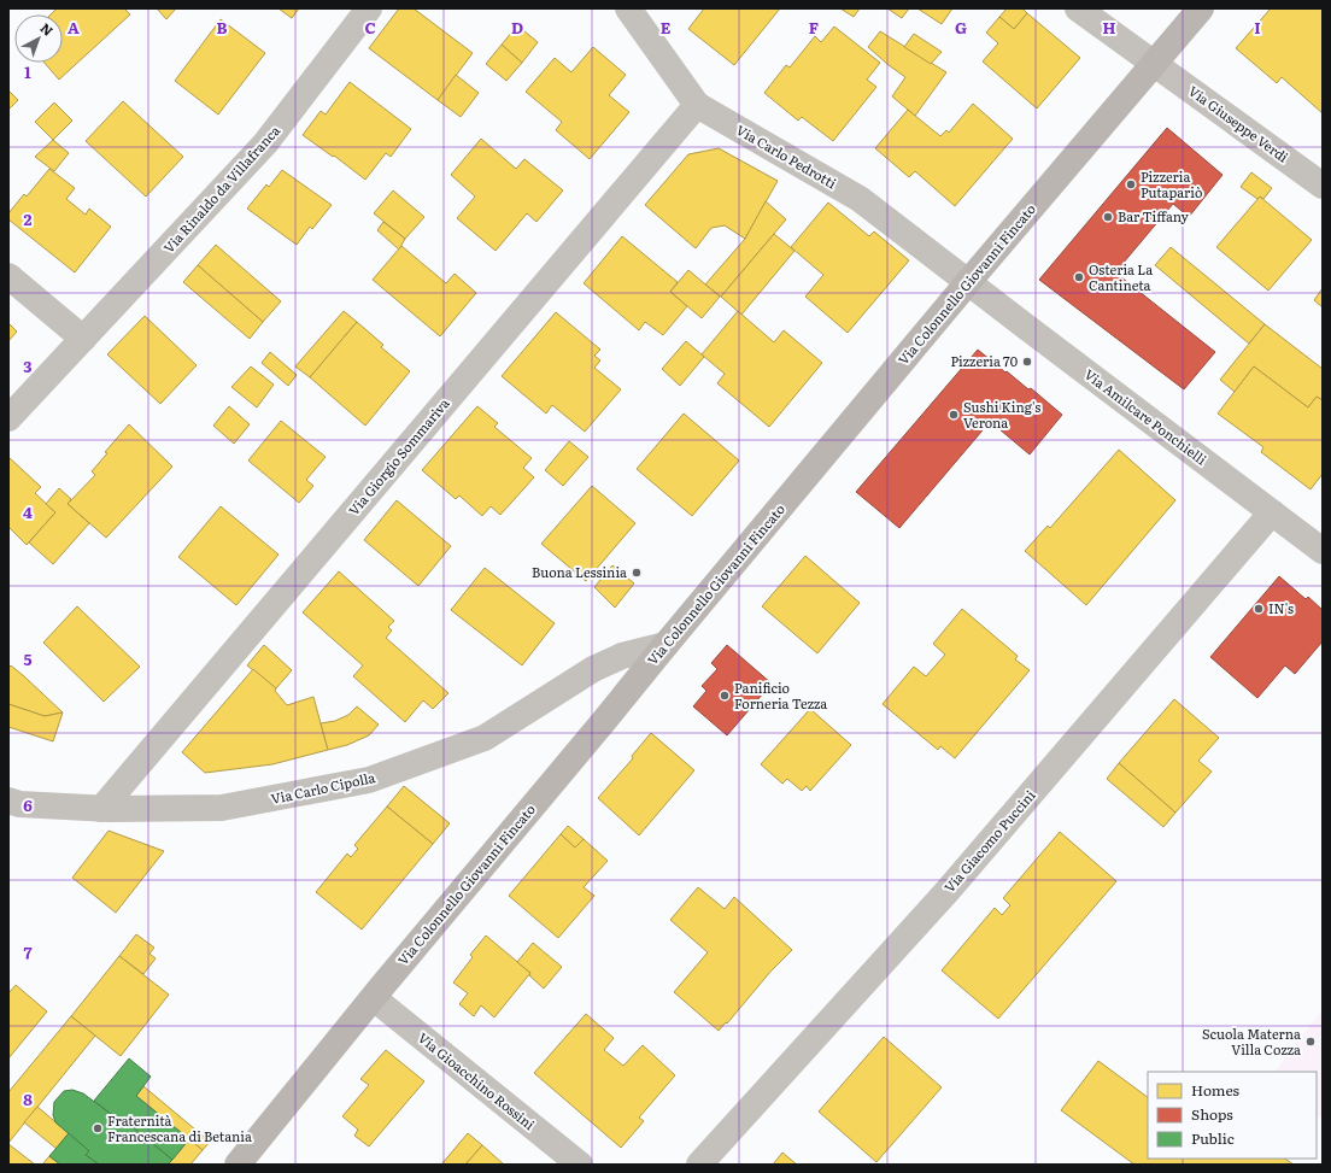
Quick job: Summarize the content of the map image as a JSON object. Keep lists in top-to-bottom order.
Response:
{
  "streets": {
    "main road": ["Via Colonnello Giovanni Fincato"],
    "street": [
      "Via Giuseppe Verdi",
      "Via Carlo Pedrotti",
      "Via Rinaldo da Villafranca",
      "Via Amilcare Ponchielli",
      "Via Giorgio Sommariva",
      "Via Carlo Cipolla",
      "Via Giacomo Puccini",
      "Via Gioacchino Rossini"
    ]
  },
  "crossings": [
    ["Via Giuseppe Verdi", "Via Colonnello Giovanni Fincato"],
    ["Via Carlo Pedrotti", "Via Colonnello Giovanni Fincato"],
    ["Via Carlo Pedrotti", "Via Amilcare Ponchielli"],
    ["Via Carlo Pedrotti", "Via Giorgio Sommariva"],
    ["Via Colonnello Giovanni Fincato", "Via Amilcare Ponchielli"],
    ["Via Colonnello Giovanni Fincato", "Via Carlo Cipolla"],
    ["Via Colonnello Giovanni Fincato", "Via Gioacchino Rossini"],
    ["Via Amilcare Ponchielli", "Via Giacomo Puccini"],
    ["Via Giorgio Sommariva", "Via Carlo Cipolla"]
  ],
  "places": [
    "Pizzeria Putapariò",
    "Bar Tiffany",
    "Osteria La Cantineta",
    "Pizzeria 70",
    "Sushi King's Verona",
    "Buona Lessinia",
    "IN's",
    "Panificio Forneria Tezza",
    "Scuola Materna Villa Cozza",
    "Fraternità Francescana di Betania"
  ],
  "legend": ["Homes", "Shops", "Public"],
  "north": "top right",
  "grid": {
    "columns": [
      "A",
      "B",
      "C",
      "D",
      "E",
      "F",
      "G",
      "H",
      "I"
    ],
    "rows": [
      "1",
      "2",
      "3",
      "4",
      "5",
      "6",
      "7",
      "8"
    ]
  }
}
